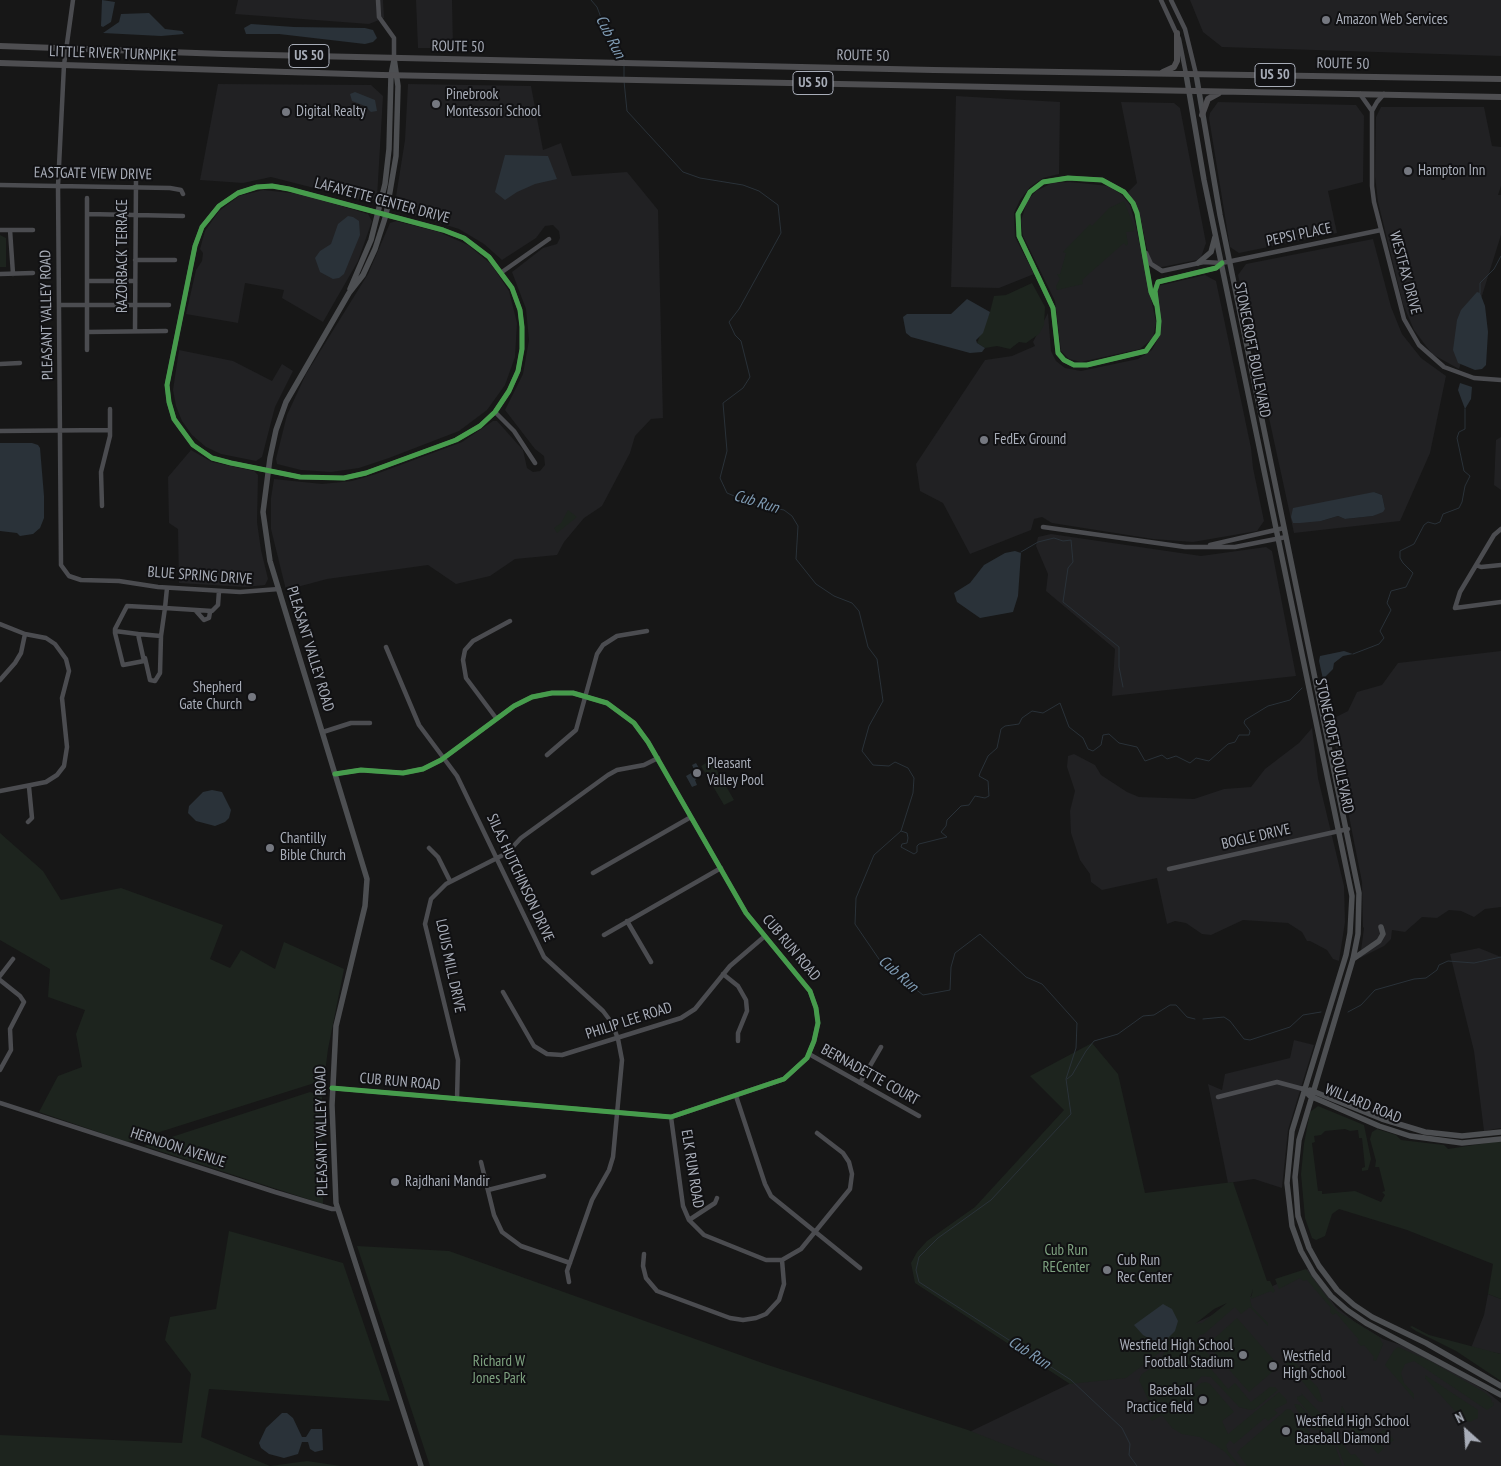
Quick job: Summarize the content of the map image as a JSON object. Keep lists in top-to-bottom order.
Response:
{
  "streets": {
    "highway": ["ROUTE 50", "LITTLE RIVER TURNPIKE", "US 50"],
    "main road": ["PLEASANT VALLEY ROAD", "STONECROFT BOULEVARD", "WILLARD ROAD"],
    "street": [
      "EASTGATE VIEW DRIVE",
      "LAFAYETTE CENTER DRIVE",
      "PEPSI PLACE",
      "RAZORBACK TERRACE",
      "WESTFAX DRIVE",
      "BLUE SPRING DRIVE",
      "BOGLE DRIVE",
      "SILAS HUTCHINSON DRIVE",
      "CUB RUN ROAD",
      "LOUIS MILL DRIVE",
      "PHILIP LEE ROAD",
      "BERNADETTE COURT",
      "HERNDON AVENUE",
      "ELK RUN ROAD"
    ]
  },
  "crossings": [
    ["ROUTE 50", "LITTLE RIVER TURNPIKE"],
    ["ROUTE 50", "PLEASANT VALLEY ROAD"],
    ["ROUTE 50", "STONECROFT BOULEVARD"],
    ["LITTLE RIVER TURNPIKE", "PLEASANT VALLEY ROAD"],
    ["EASTGATE VIEW DRIVE", "RAZORBACK TERRACE"],
    ["EASTGATE VIEW DRIVE", "PLEASANT VALLEY ROAD"],
    ["LAFAYETTE CENTER DRIVE", "PLEASANT VALLEY ROAD"],
    ["PEPSI PLACE", "WESTFAX DRIVE"],
    ["PEPSI PLACE", "STONECROFT BOULEVARD"],
    ["PLEASANT VALLEY ROAD", "BLUE SPRING DRIVE"],
    ["PLEASANT VALLEY ROAD", "CUB RUN ROAD"],
    ["PLEASANT VALLEY ROAD", "HERNDON AVENUE"],
    ["STONECROFT BOULEVARD", "BOGLE DRIVE"],
    ["STONECROFT BOULEVARD", "WILLARD ROAD"],
    ["SILAS HUTCHINSON DRIVE", "CUB RUN ROAD"],
    ["SILAS HUTCHINSON DRIVE", "LOUIS MILL DRIVE"],
    ["SILAS HUTCHINSON DRIVE", "PHILIP LEE ROAD"],
    ["CUB RUN ROAD", "LOUIS MILL DRIVE"],
    ["CUB RUN ROAD", "PHILIP LEE ROAD"],
    ["CUB RUN ROAD", "BERNADETTE COURT"],
    ["CUB RUN ROAD", "ELK RUN ROAD"]
  ],
  "water": ["Cub Run"],
  "parks": ["Cub Run RECenter", "Richard W Jones Park"],
  "places": [
    "Amazon Web Services",
    "Pinebrook Montessori School",
    "Digital Realty",
    "Hampton Inn",
    "FedEx Ground",
    "Shepherd Gate Church",
    "Pleasant Valley Pool",
    "Chantilly Bible Church",
    "Rajdhani Mandir",
    "Cub Run Rec Center",
    "Westfield High School Football Stadium",
    "Westfield High School",
    "Baseball Practice field",
    "Westfield High School Baseball Diamond"
  ],
  "north": "top left"
}
